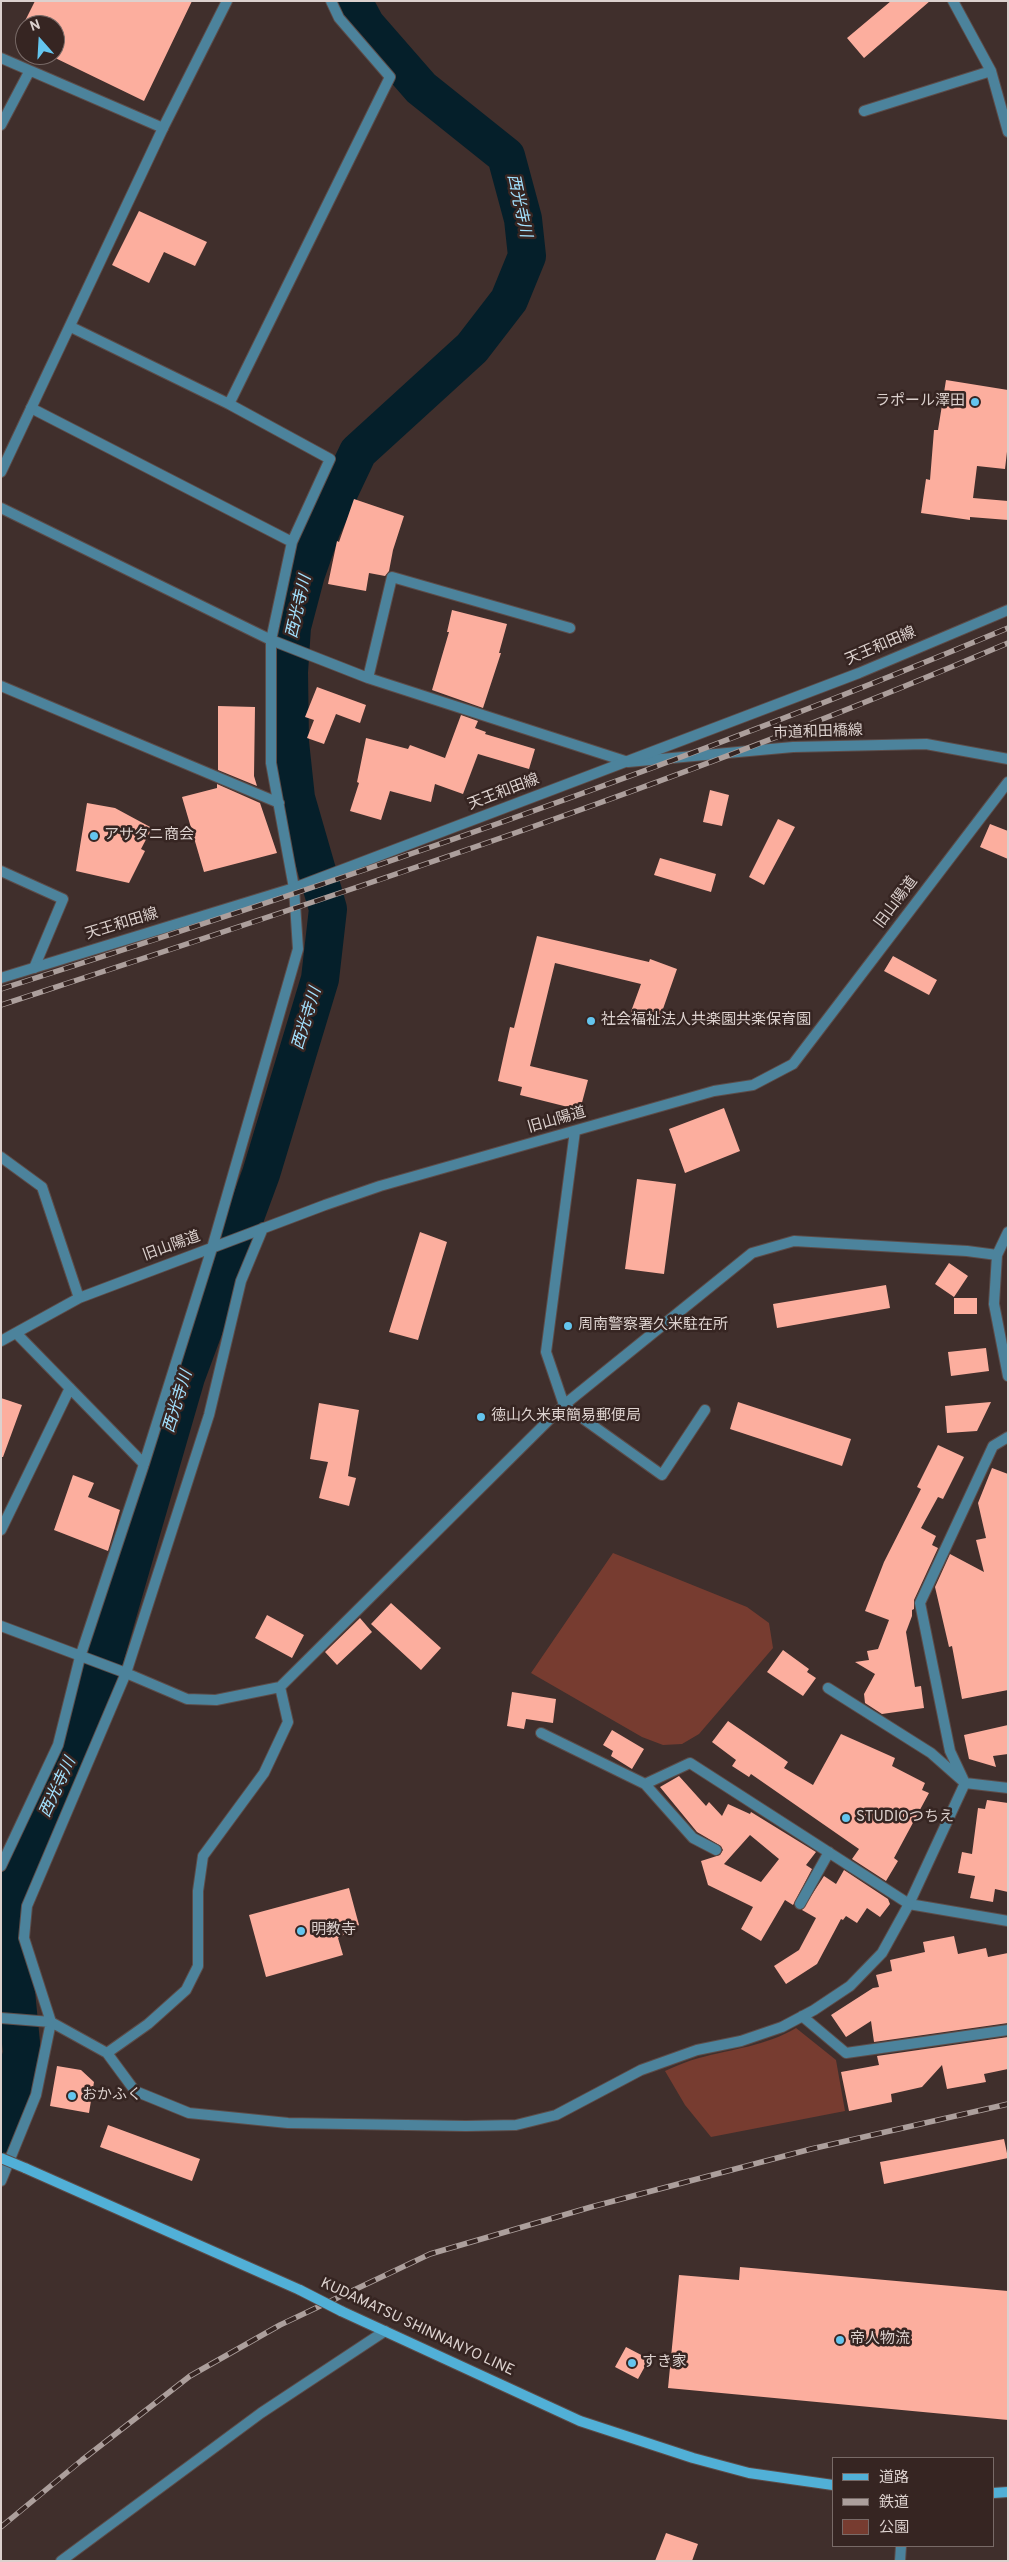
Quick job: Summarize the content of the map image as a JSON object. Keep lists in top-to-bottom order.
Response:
{
  "streets": {
    "main road": ["KUDAMATSU SHINNANYO LINE"],
    "street": ["天王和田線", "市道和田橋線", "旧山陽道"]
  },
  "crossings": [
    ["天王和田線", "市道和田橋線"]
  ],
  "water": ["西光寺川"],
  "places": [
    "ラポール澤田",
    "アサタニ商会",
    "社会福祉法人共楽園共楽保育園",
    "周南警察署久米駐在所",
    "徳山久米東簡易郵便局",
    "STUDIOつちえ",
    "明教寺",
    "おかふく",
    "帝人物流",
    "すき家"
  ],
  "legend": ["道路", "鉄道", "公園"],
  "north": "top"
}
